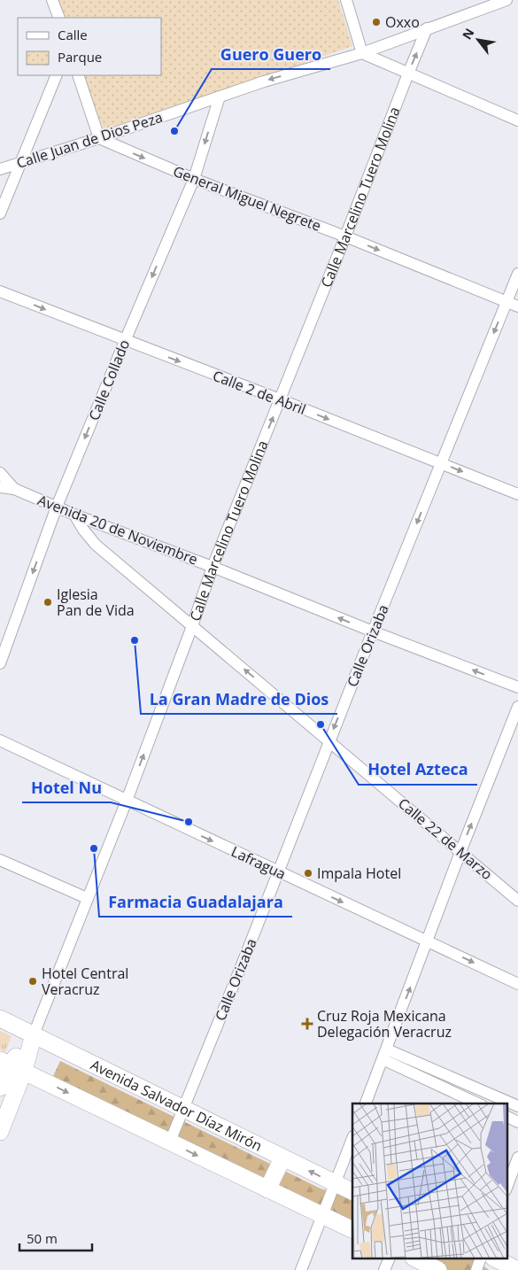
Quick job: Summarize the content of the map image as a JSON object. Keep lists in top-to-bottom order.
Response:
{
  "streets": {
    "main road": ["Calle Marcelino Tuero Molina", "Avenida Salvador Díaz Mirón"],
    "street": [
      "Calle Juan de Dios Peza",
      "General Miguel Negrete",
      "Calle Collado",
      "Calle 2 de Abril",
      "Avenida 20 de Noviembre",
      "Calle Orizaba",
      "Calle 22 de Marzo",
      "Lafragua"
    ]
  },
  "crossings": [
    ["Calle Juan de Dios Peza", "Calle Marcelino Tuero Molina"],
    ["Calle Juan de Dios Peza", "General Miguel Negrete"],
    ["Calle Juan de Dios Peza", "Calle Collado"],
    ["Calle Marcelino Tuero Molina", "General Miguel Negrete"],
    ["Calle Marcelino Tuero Molina", "Calle 2 de Abril"],
    ["Calle Marcelino Tuero Molina", "Avenida 20 de Noviembre"],
    ["Calle Marcelino Tuero Molina", "Calle 22 de Marzo"],
    ["Calle Marcelino Tuero Molina", "Lafragua"],
    ["Calle Marcelino Tuero Molina", "Avenida Salvador Díaz Mirón"],
    ["General Miguel Negrete", "Calle Collado"],
    ["General Miguel Negrete", "Calle Orizaba"],
    ["Calle Collado", "Calle 2 de Abril"],
    ["Calle Collado", "Avenida 20 de Noviembre"],
    ["Calle 2 de Abril", "Calle Orizaba"],
    ["Avenida 20 de Noviembre", "Calle Orizaba"],
    ["Avenida 20 de Noviembre", "Calle 22 de Marzo"],
    ["Calle Orizaba", "Calle 22 de Marzo"],
    ["Calle Orizaba", "Lafragua"],
    ["Calle Orizaba", "Avenida Salvador Díaz Mirón"]
  ],
  "one_way": [
    "General Miguel Negrete",
    "Calle Collado",
    "Calle 2 de Abril",
    "Avenida 20 de Noviembre",
    "Calle Orizaba",
    "Lafragua"
  ],
  "places": {
    "other": [
      "Oxxo",
      "Guero Guero",
      "Iglesia Pan de Vida",
      "La Gran Madre de Dios",
      "Hotel Azteca",
      "Hotel Nu",
      "Farmacia Guadalajara",
      "Impala Hotel",
      "Hotel Central Veracruz"
    ],
    "health": ["Cruz Roja Mexicana Delegación Veracruz"]
  },
  "legend": ["Calle", "Parque"],
  "scale_bar": "50 m",
  "north": "top left"
}
